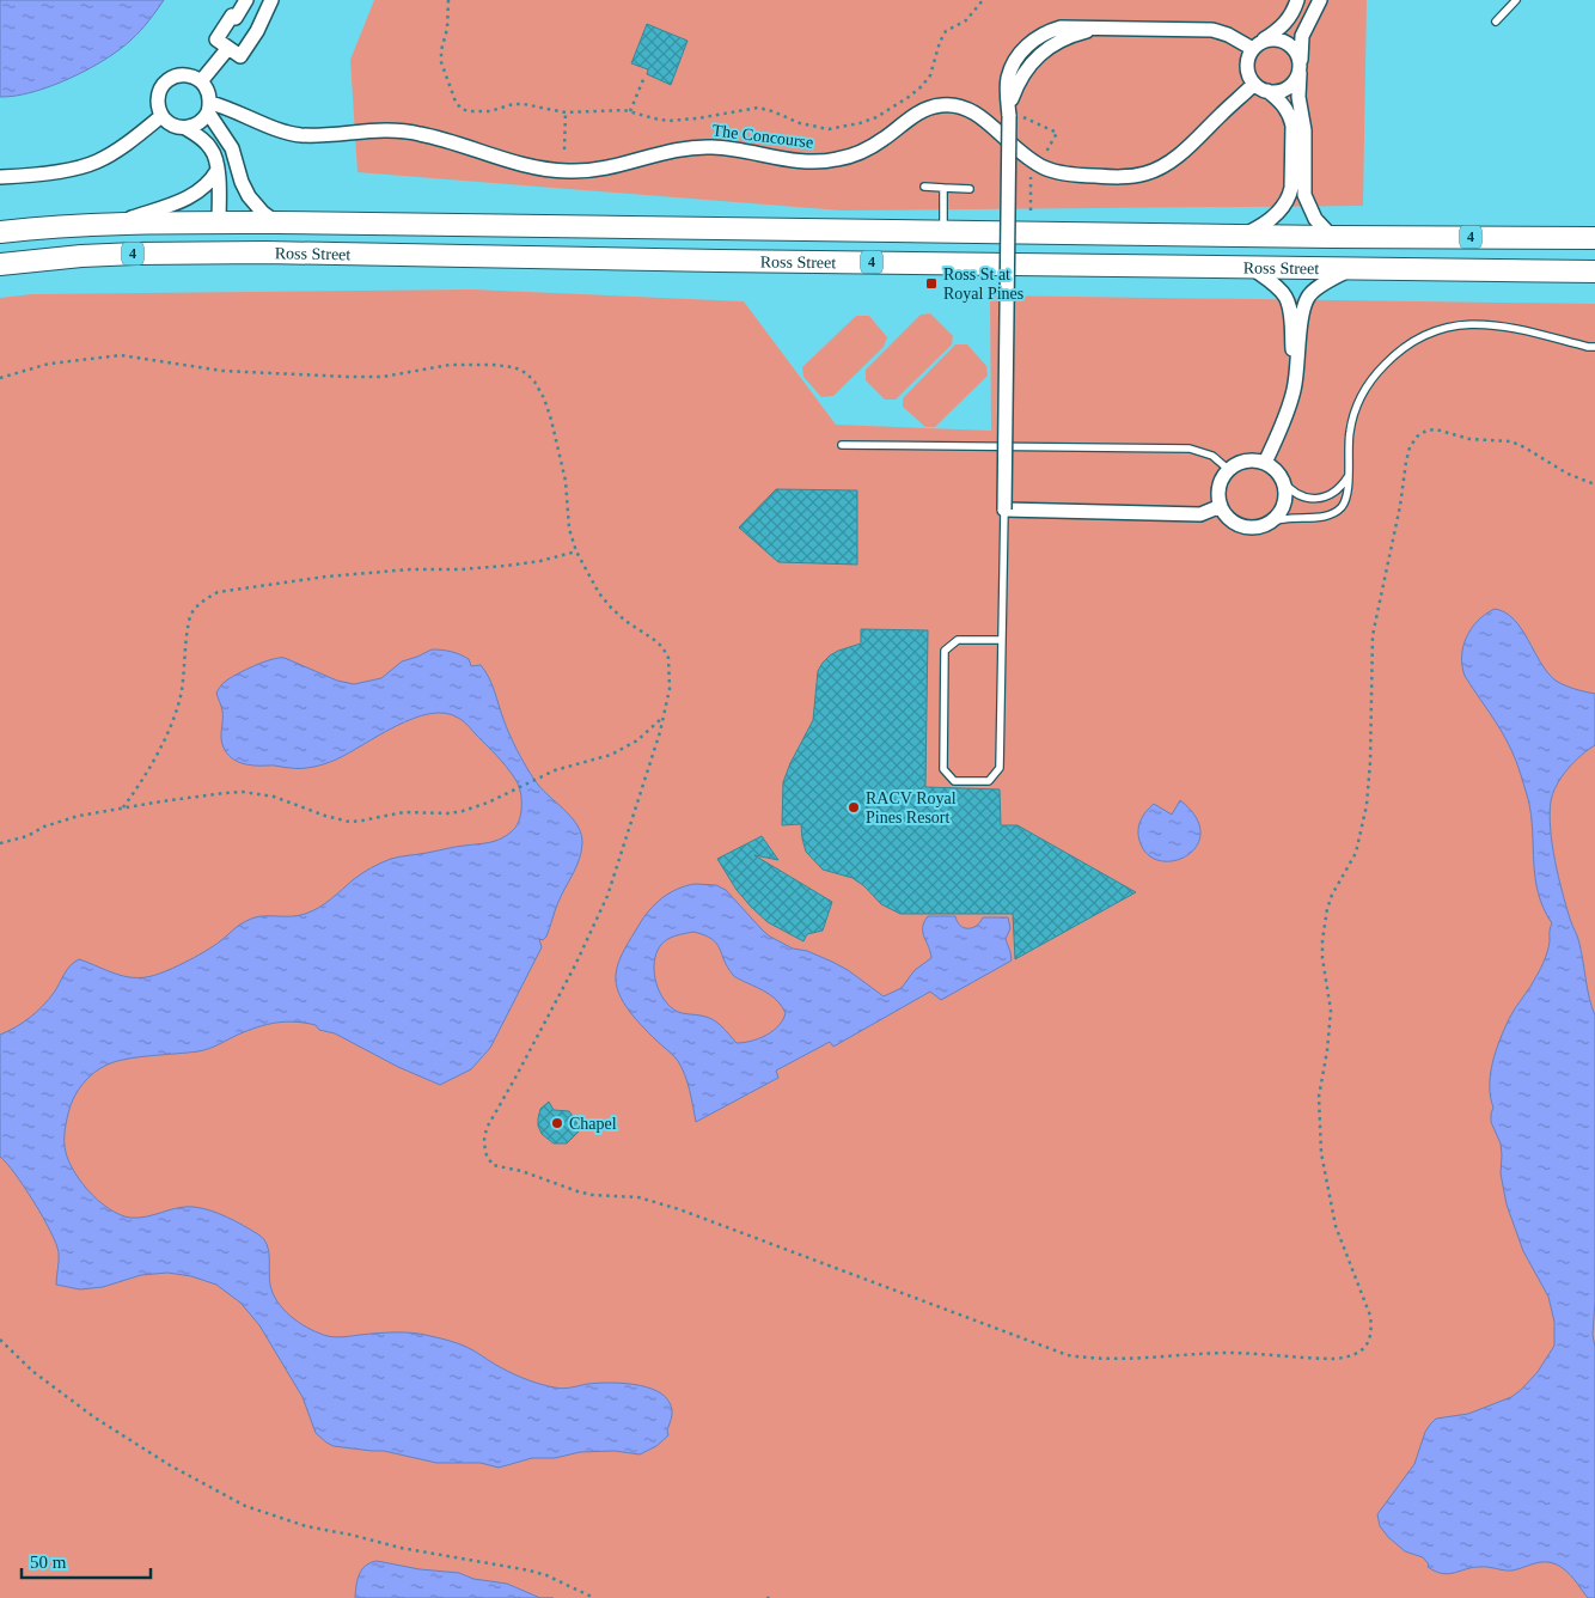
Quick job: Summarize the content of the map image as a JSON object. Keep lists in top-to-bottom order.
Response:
{
  "streets": {
    "main road": ["4", "Ross Street"],
    "street": ["The Concourse"]
  },
  "places": {
    "transit": ["Ross St at Royal Pines"],
    "other": ["RACV Royal Pines Resort", "Chapel"]
  },
  "scale_bar": "50 m"
}
